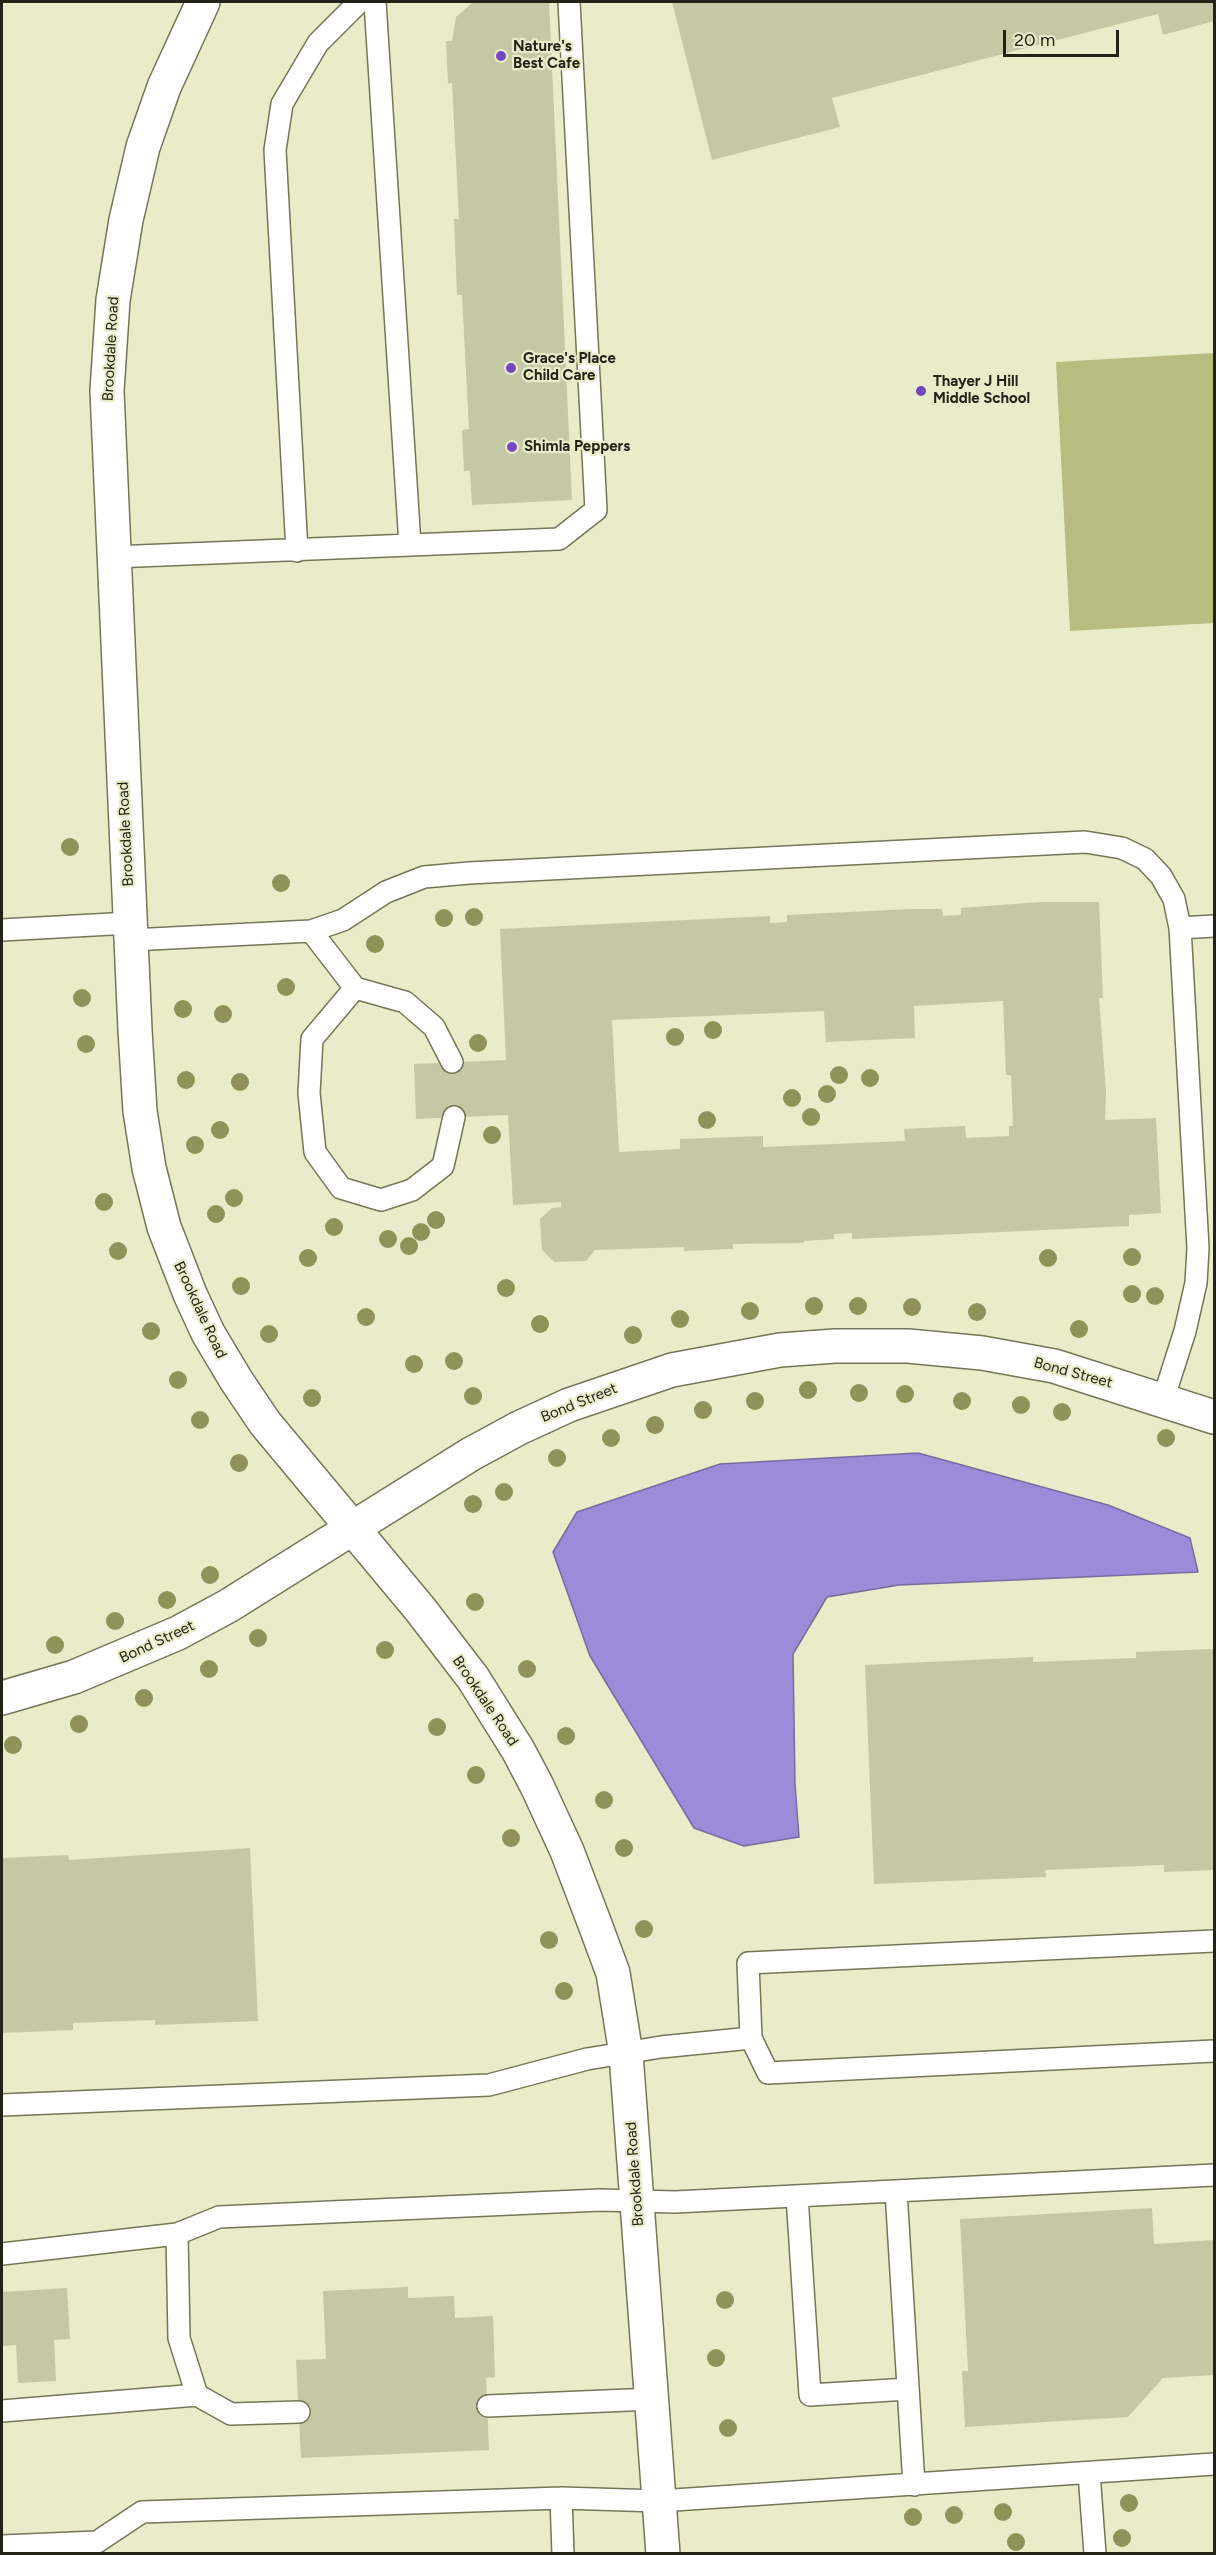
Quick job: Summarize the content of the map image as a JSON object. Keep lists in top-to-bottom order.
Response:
{
  "streets": {
    "street": ["Brookdale Road", "Bond Street"]
  },
  "crossings": [
    ["Brookdale Road", "Bond Street"]
  ],
  "places": [
    "Nature's Best Cafe",
    "Grace's Place Child Care",
    "Thayer J Hill Middle School",
    "Shimla Peppers"
  ],
  "scale_bar": "20 m"
}
